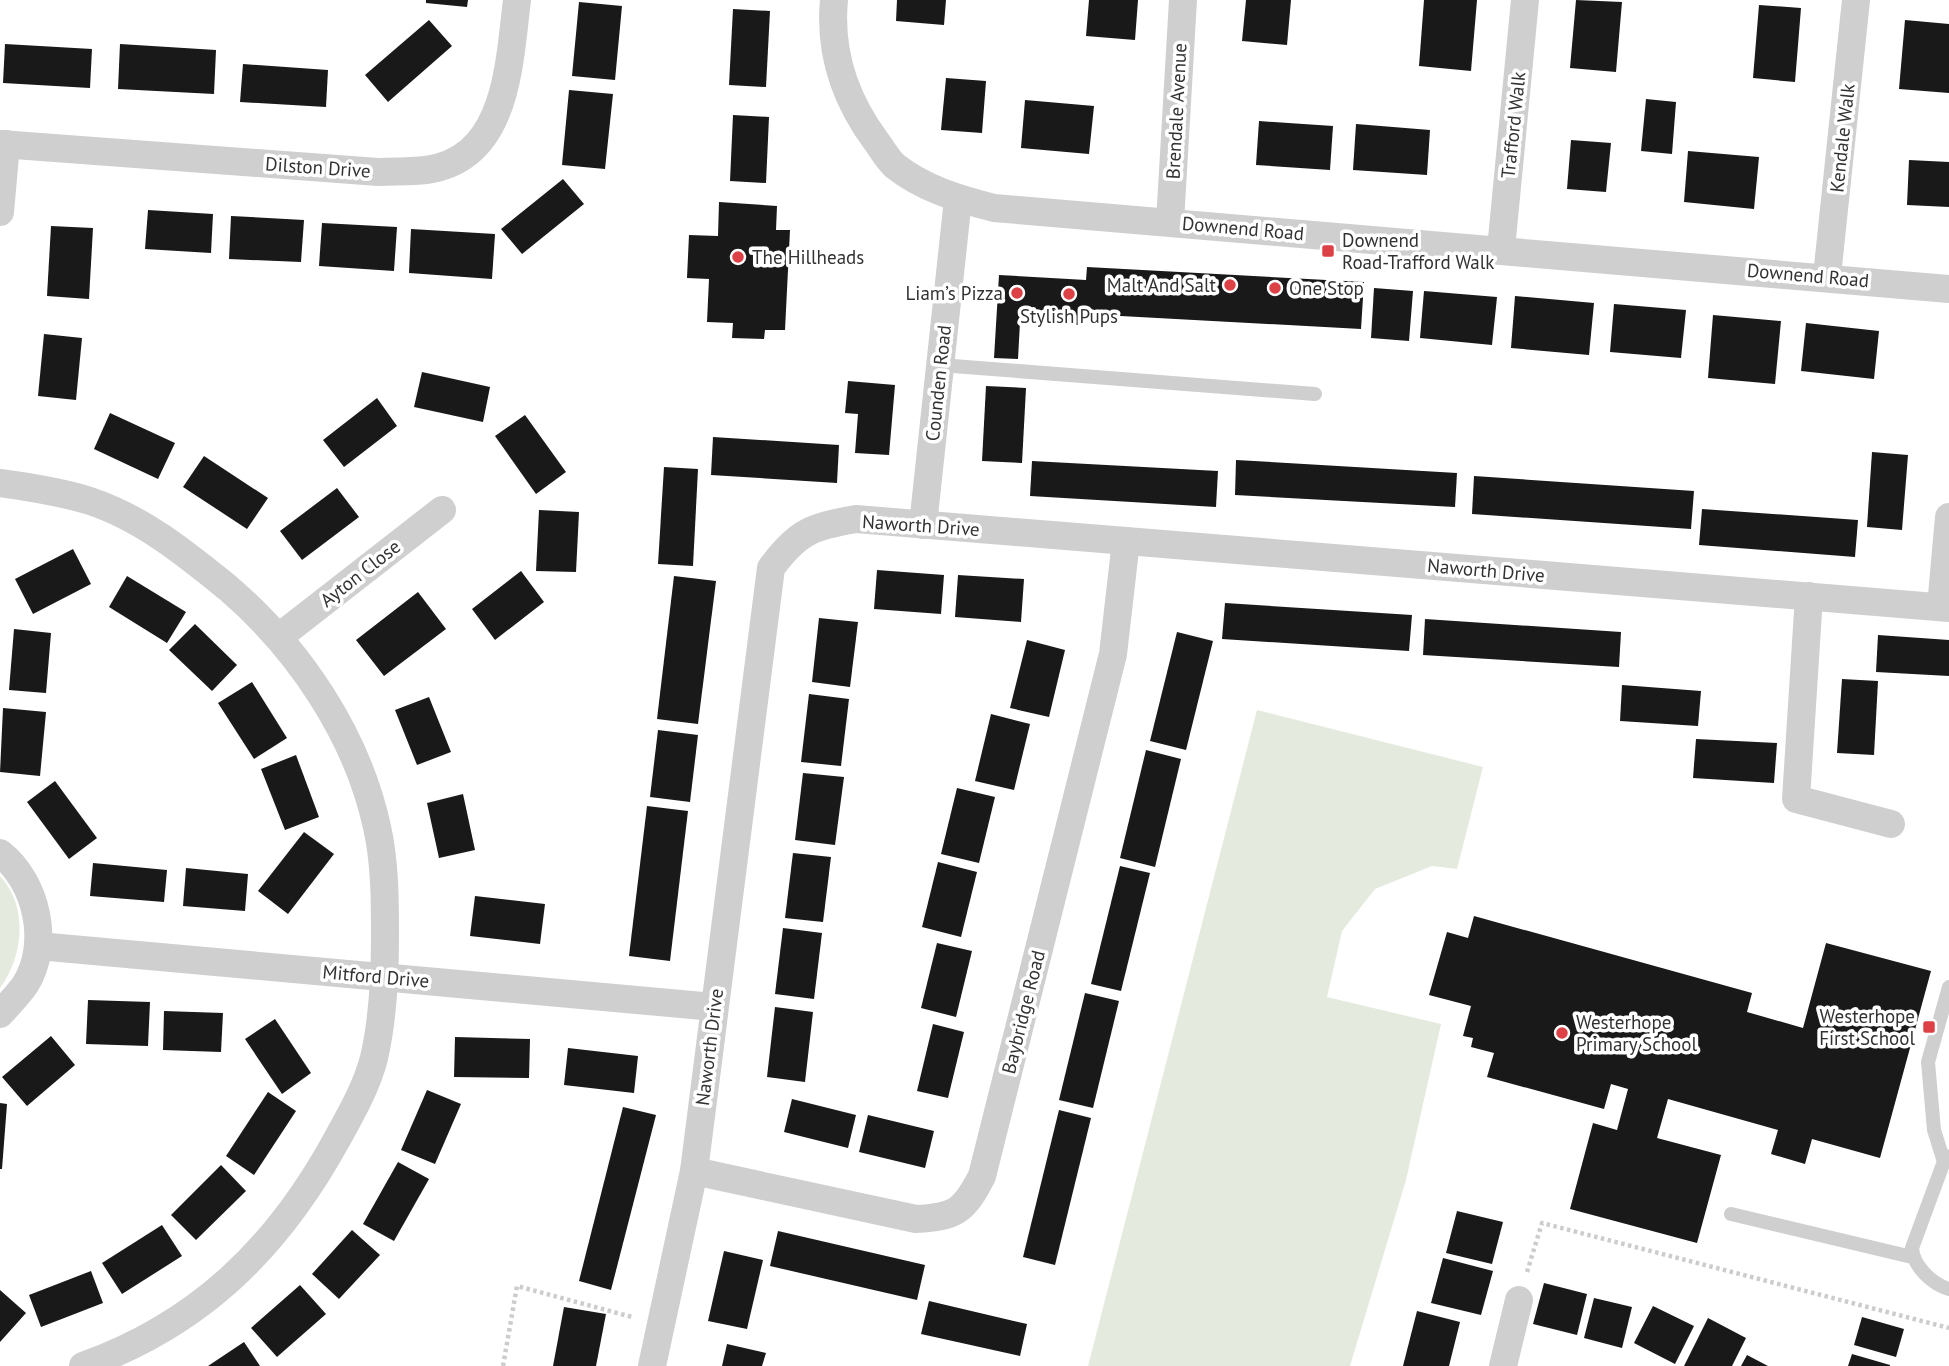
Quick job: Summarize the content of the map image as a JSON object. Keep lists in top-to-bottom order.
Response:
{
  "streets": {
    "street": [
      "Brendale Avenue",
      "Trafford Walk",
      "Kendale Walk",
      "Dilston Drive",
      "Downend Road",
      "Counden Road",
      "Naworth Drive",
      "Ayton Close",
      "Mitford Drive",
      "Baybridge Road"
    ]
  },
  "crossings": [
    ["Brendale Avenue", "Downend Road"],
    ["Trafford Walk", "Downend Road"],
    ["Kendale Walk", "Downend Road"],
    ["Downend Road", "Counden Road"],
    ["Counden Road", "Naworth Drive"],
    ["Naworth Drive", "Mitford Drive"],
    ["Naworth Drive", "Baybridge Road"]
  ],
  "places": {
    "transit": ["Downend Road-Trafford Walk", "Westerhope First School"],
    "other": [
      "The Hillheads",
      "Malt And Salt",
      "One Stop",
      "Liam’s Pizza",
      "Stylish Pups",
      "Westerhope Primary School"
    ]
  }
}
